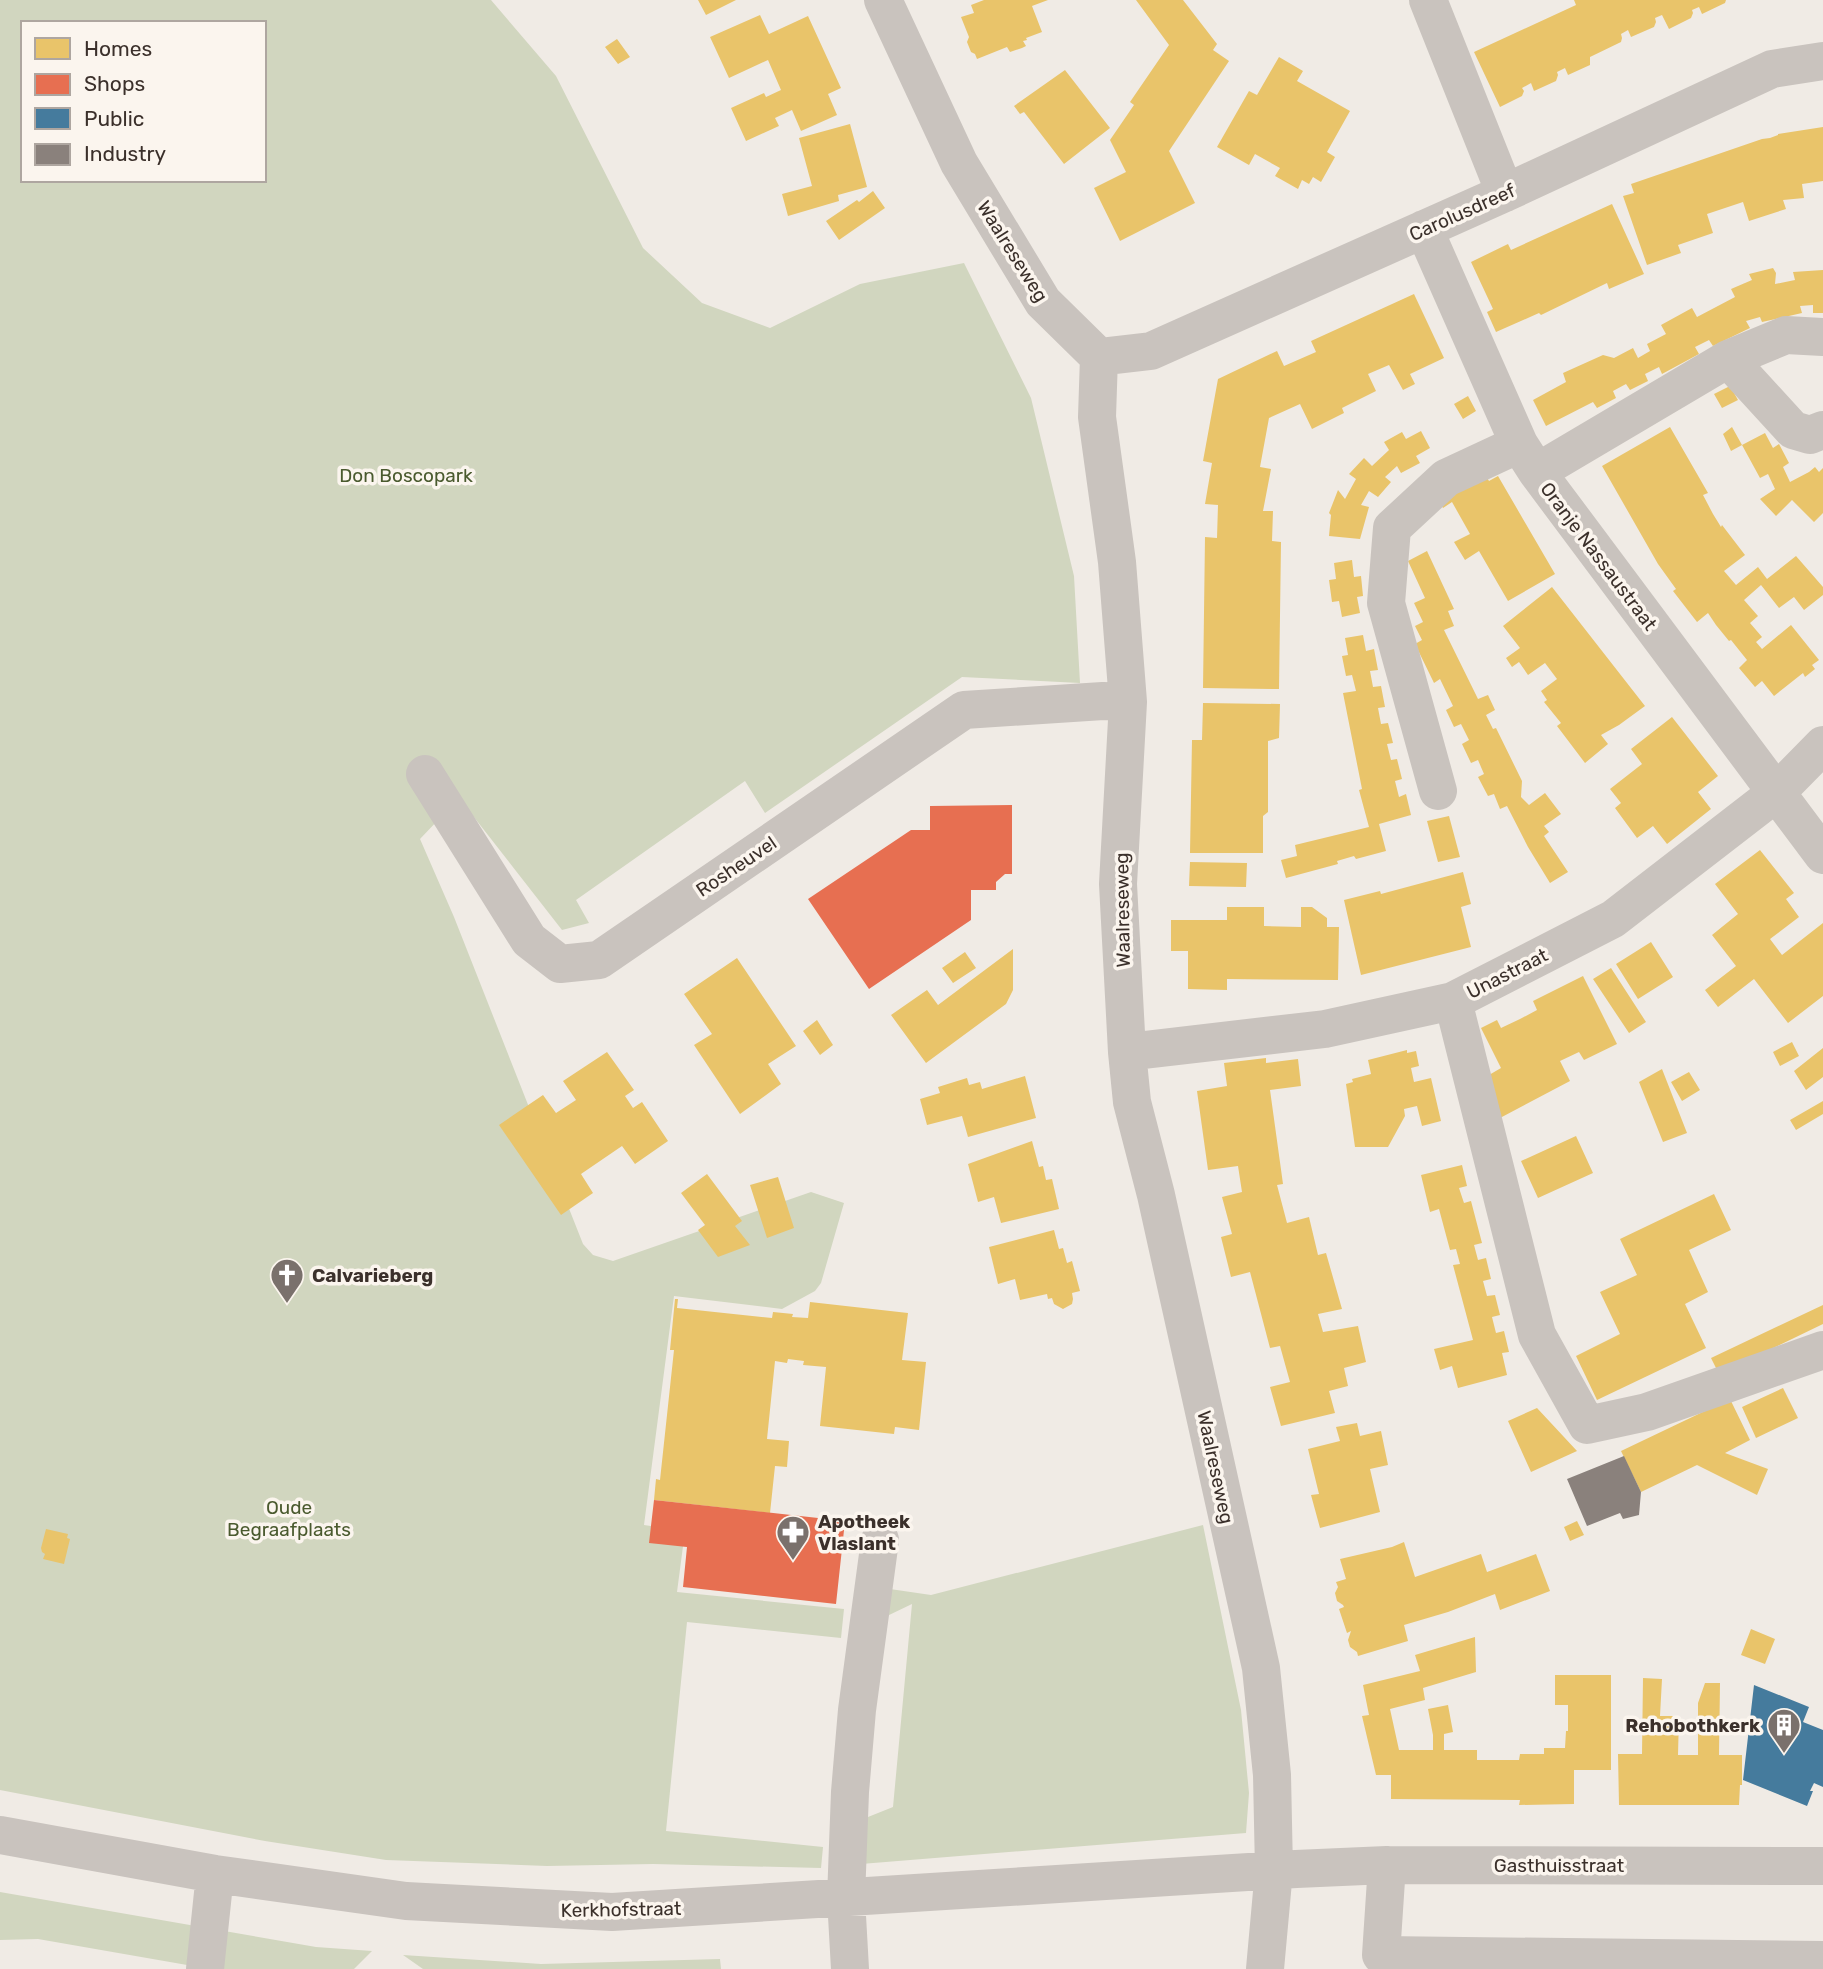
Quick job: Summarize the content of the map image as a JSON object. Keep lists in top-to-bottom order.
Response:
{
  "streets": {
    "street": [
      "Carolusdreef",
      "Waalreseweg",
      "Oranje Nassaustraat",
      "Rosheuvel",
      "Unastraat",
      "Gasthuisstraat",
      "Kerkhofstraat"
    ]
  },
  "crossings": [
    ["Carolusdreef", "Waalreseweg"],
    ["Carolusdreef", "Oranje Nassaustraat"],
    ["Waalreseweg", "Rosheuvel"],
    ["Waalreseweg", "Unastraat"],
    ["Waalreseweg", "Gasthuisstraat"],
    ["Waalreseweg", "Kerkhofstraat"],
    ["Oranje Nassaustraat", "Unastraat"],
    ["Gasthuisstraat", "Kerkhofstraat"]
  ],
  "parks": ["Don Boscopark", "Oude Begraafplaats"],
  "places": {
    "church": ["Calvarieberg"],
    "pharmacy": ["Apotheek Vlaslant"],
    "building": ["Rehobothkerk"]
  },
  "legend": [
    "Homes",
    "Shops",
    "Public",
    "Industry"
  ]
}
